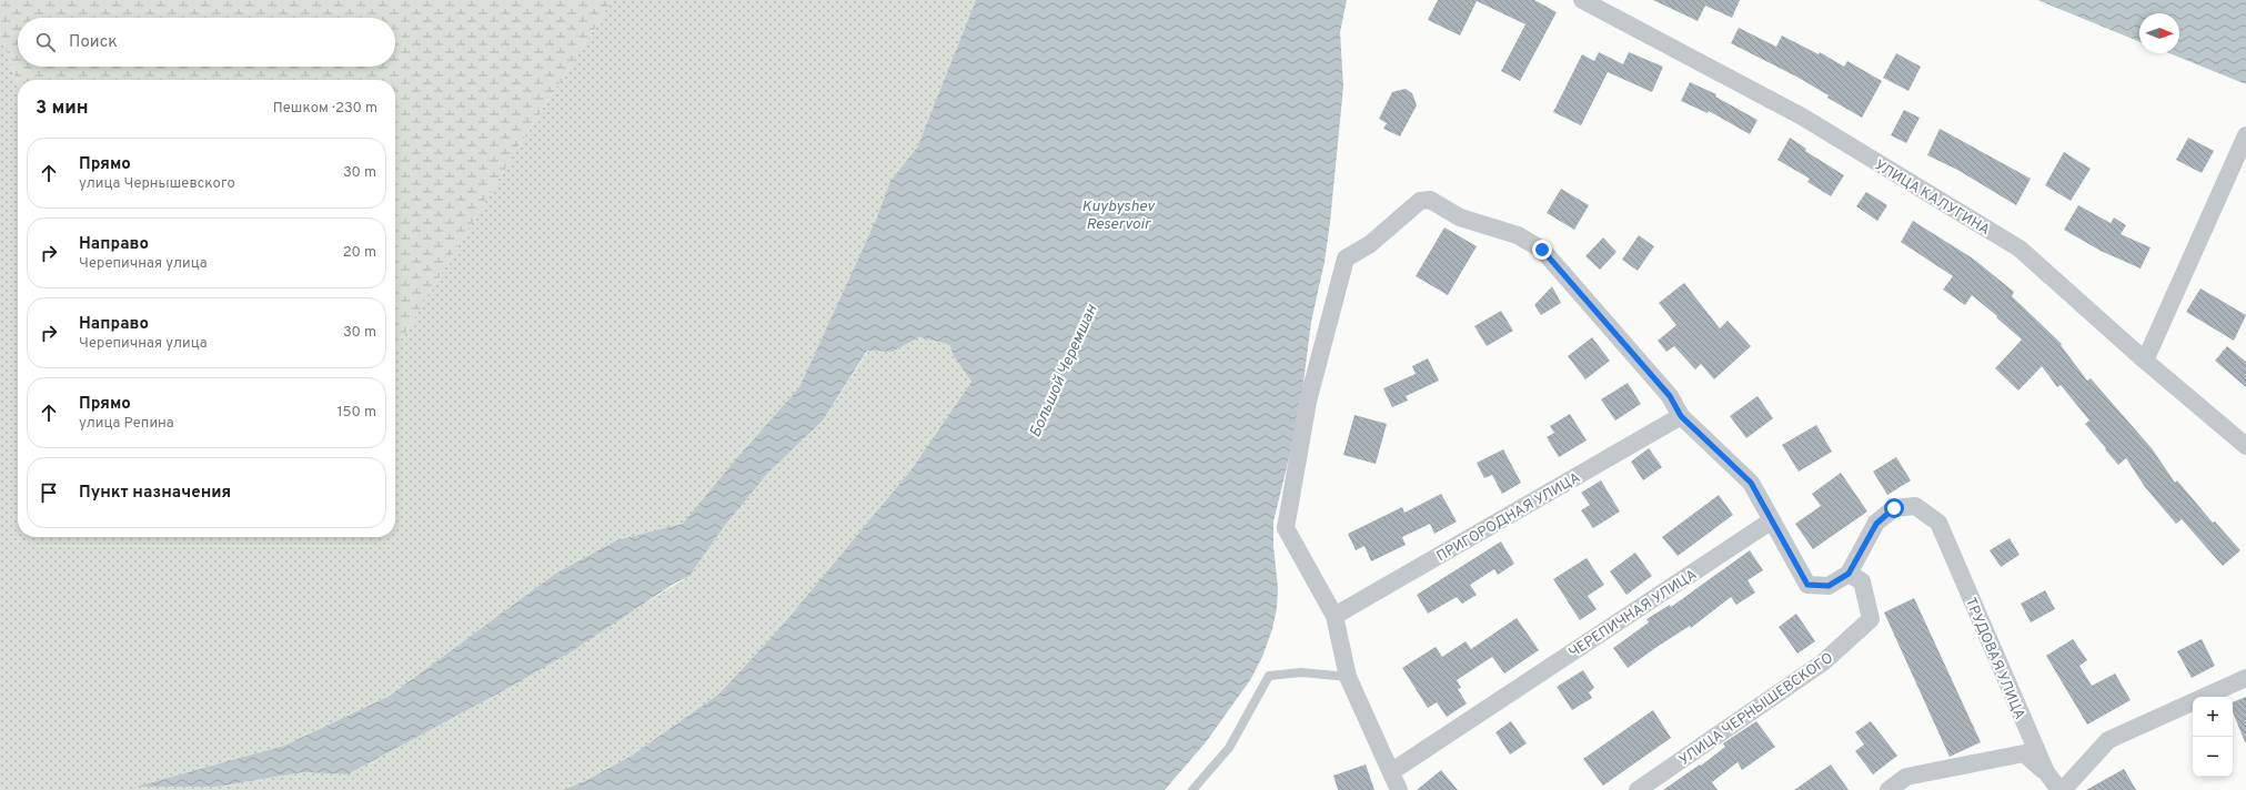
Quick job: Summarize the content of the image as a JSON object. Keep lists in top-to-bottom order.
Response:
{
  "streets": {
    "street": [
      "УЛИЦА КАЛУГИНА",
      "ПРИГОРОДНАЯ УЛИЦА",
      "ЧЕРЕПИЧНАЯ УЛИЦА",
      "ТРУДОВАЯ УЛИЦА",
      "УЛИЦА ЧЕРНЫШЕВСКОГО"
    ]
  },
  "crossings": [
    ["ТРУДОВАЯ УЛИЦА", "УЛИЦА ЧЕРНЫШЕВСКОГО"]
  ],
  "water": ["Kuybyshev Reservoir", "Большой Черемшан"],
  "north": "right",
  "page": {
    "search": "Поиск",
    "heading": ["3 мин", "Пешком · 230 m"],
    "list": [
      ["Прямо", "улица Чернышевского", "30 m"],
      ["Направо", "Черепичная улица", "20 m"],
      ["Направо", "Черепичная улица", "30 m"],
      ["Прямо", "улица Репина", "150 m"],
      "Пункт назначения"
    ],
    "map_buttons": ["+", "−"]
  }
}
